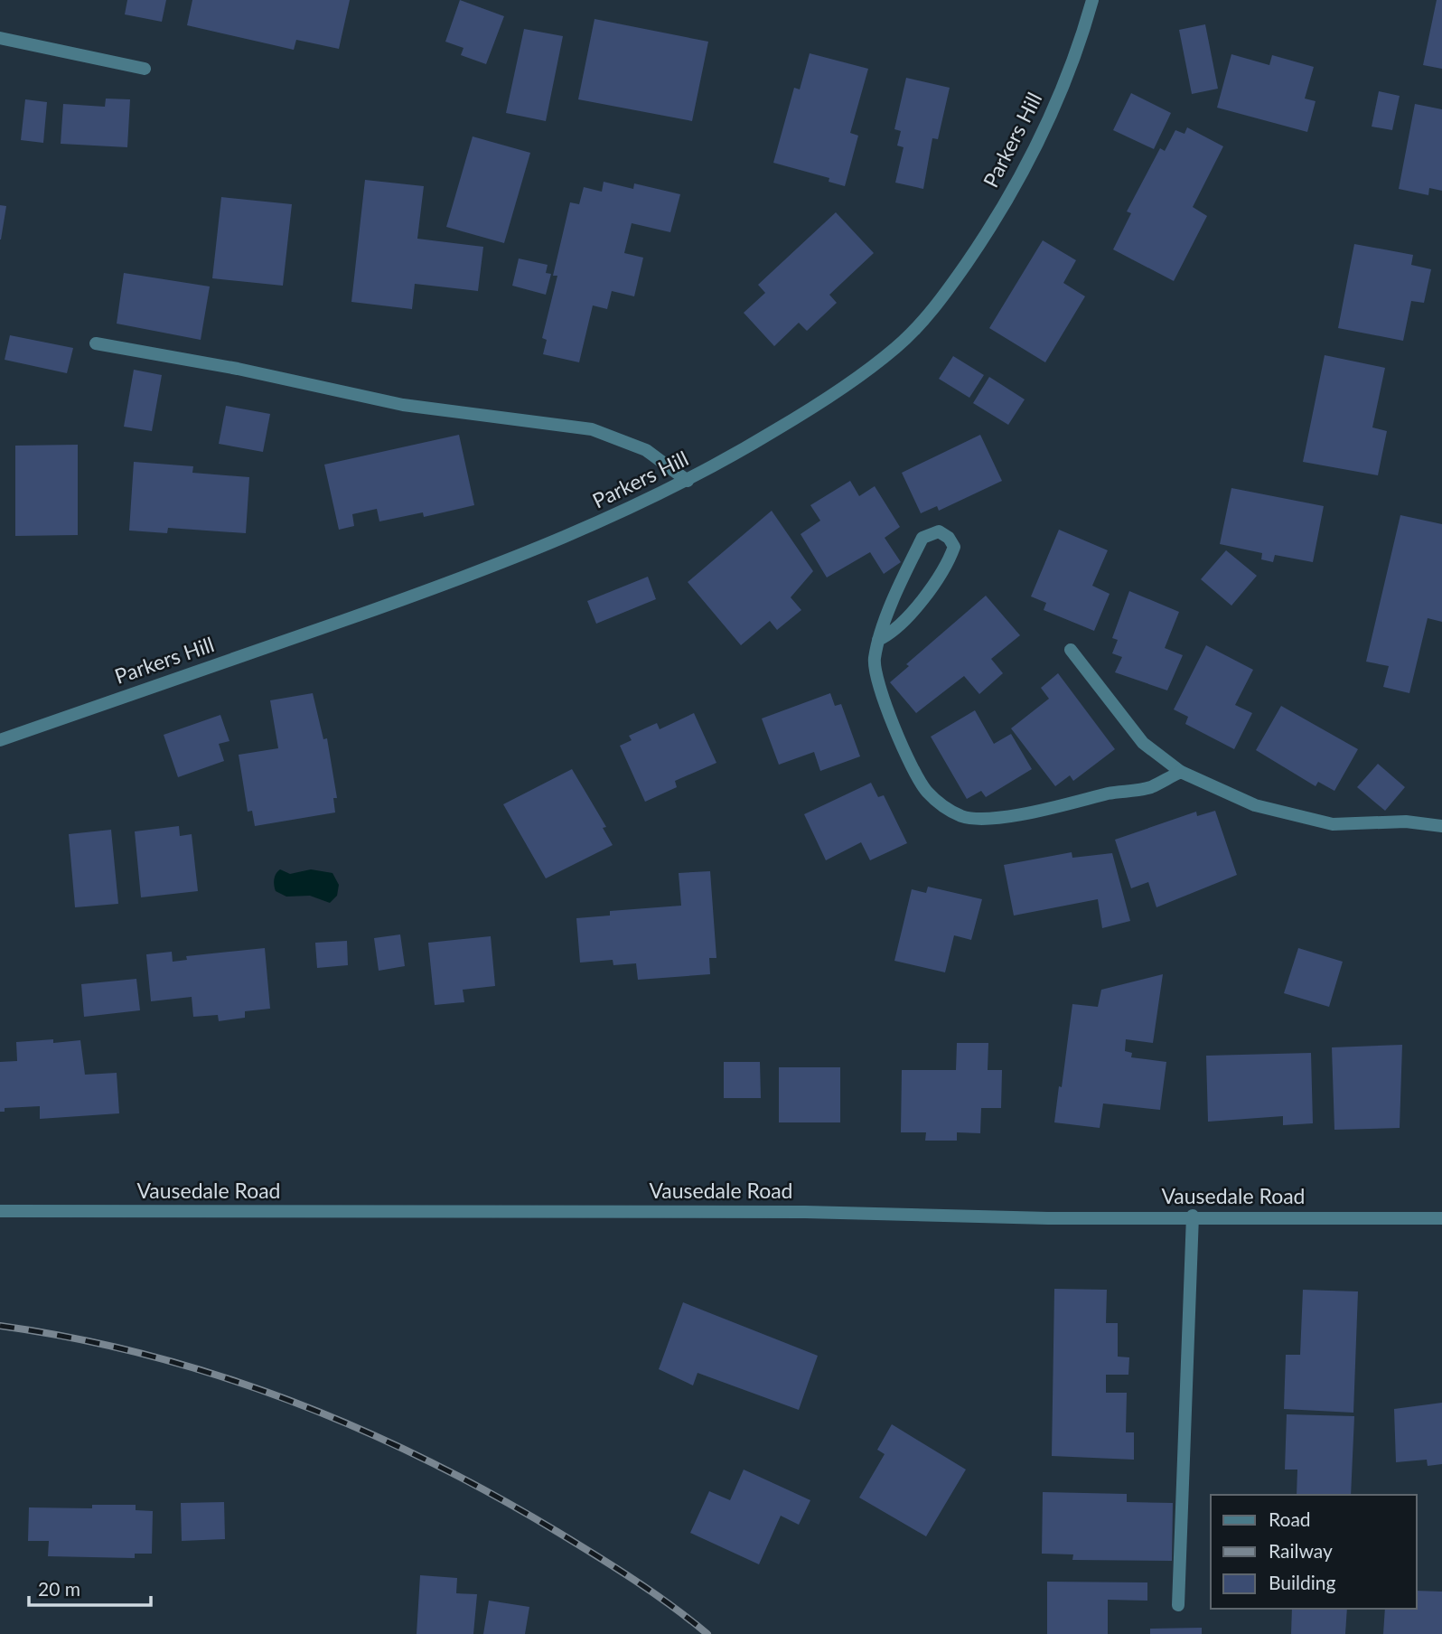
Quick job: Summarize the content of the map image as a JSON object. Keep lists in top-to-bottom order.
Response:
{
  "streets": {
    "street": ["Parkers Hill", "Vausedale Road"]
  },
  "legend": ["Road", "Railway", "Building"],
  "scale_bar": "20 m"
}
